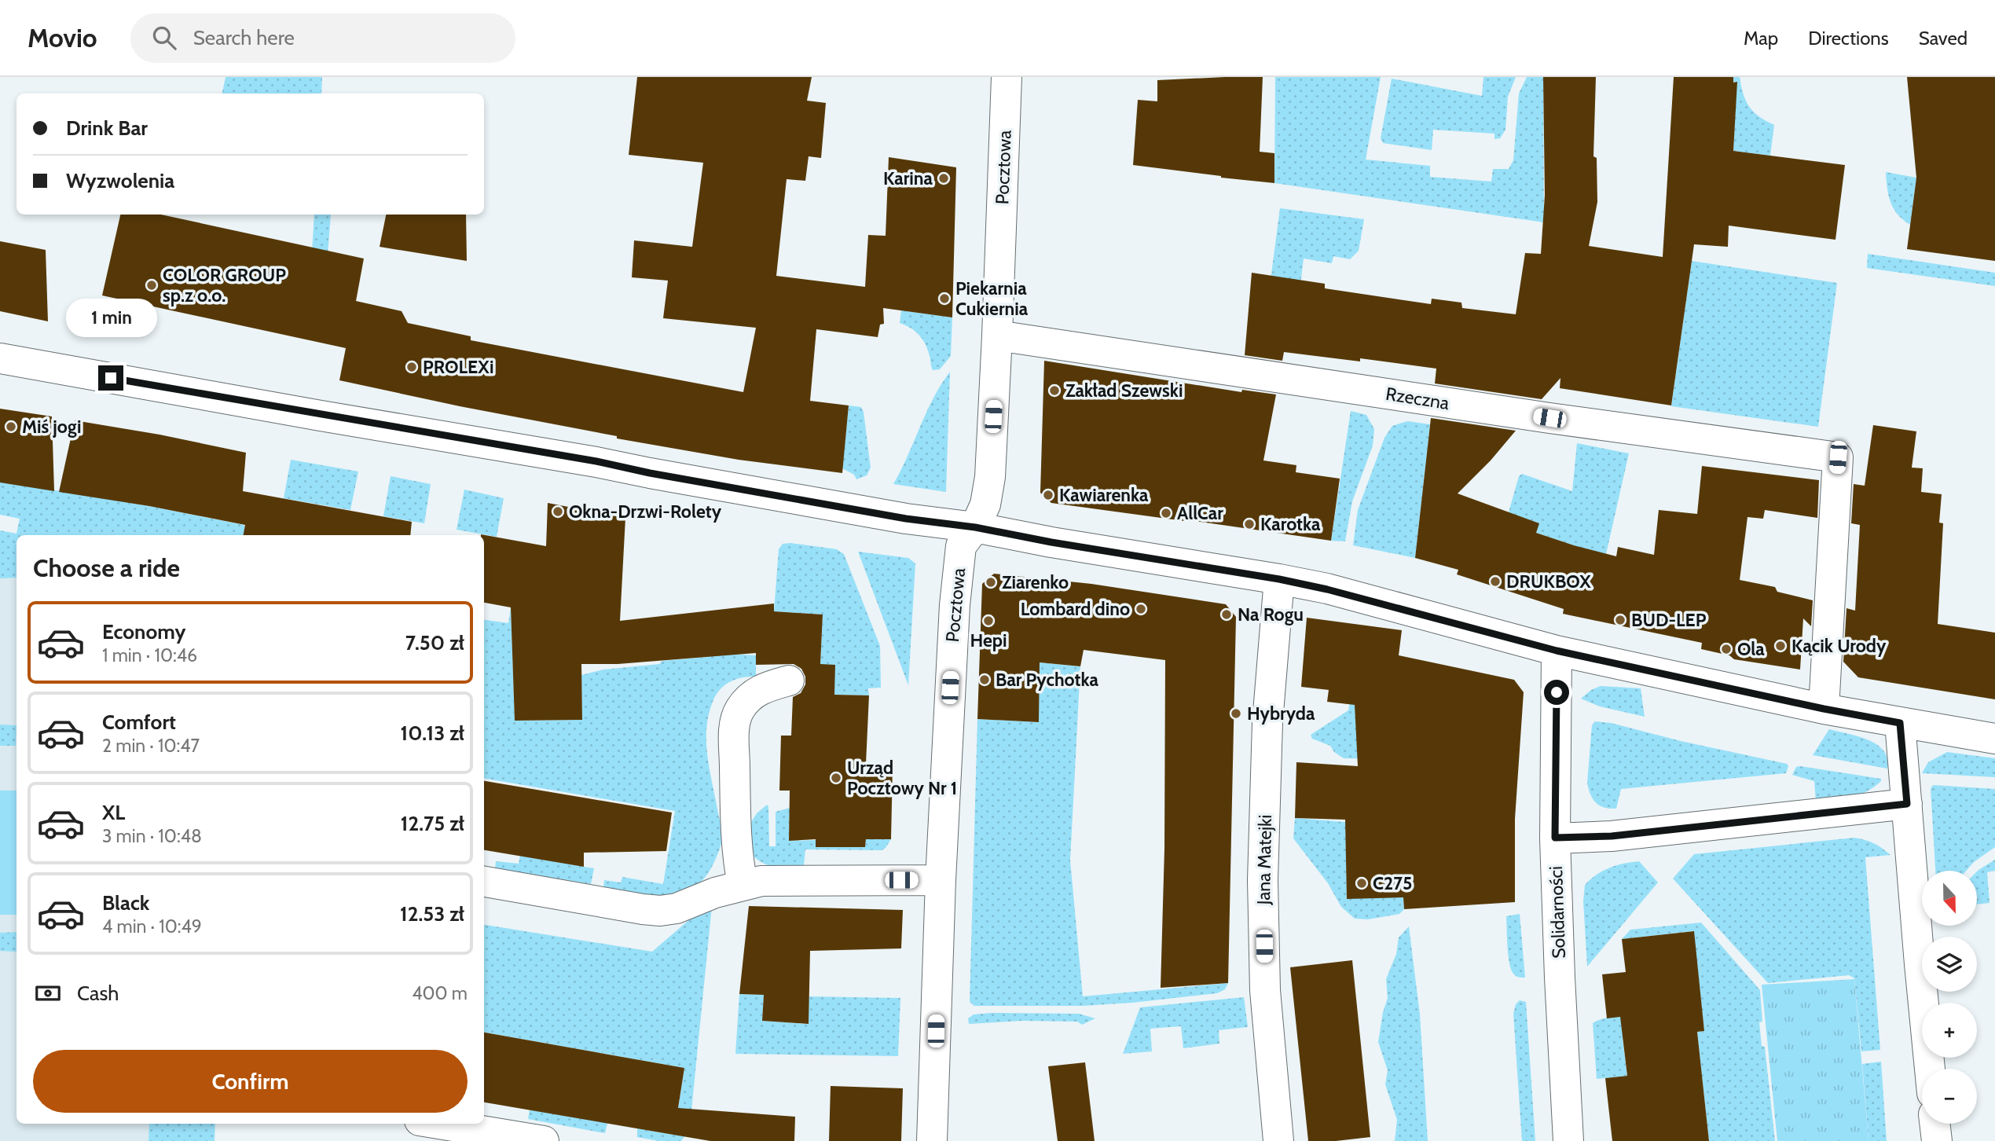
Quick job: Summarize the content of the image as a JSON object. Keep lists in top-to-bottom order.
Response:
{
  "streets": {
    "street": [
      "Pocztowa",
      "Rzeczna",
      "Jana Matejki",
      "Solidarności"
    ]
  },
  "crossings": [
    ["Pocztowa", "Rzeczna"]
  ],
  "places": [
    "Karina",
    "COLOR GROUP sp.z o.o.",
    "Piekarnia Cukiernia",
    "PROLEXi",
    "Zakład Szewski",
    "Miś jogi",
    "Kawiarenka",
    "Okna-Drzwi-Rolety",
    "AllCar",
    "Karotka",
    "DRUKBOX",
    "Ziarenko",
    "Lombard dino",
    "Na Rogu",
    "BUD-LEP",
    "Hepi",
    "Kącik Urody",
    "Ola",
    "Bar Pychotka",
    "Hybryda",
    "Urząd Pocztowy Nr 1",
    "C275"
  ],
  "north": "bottom",
  "page": {
    "header": "Movio",
    "search": "Search here",
    "nav": ["Map", "Directions", "Saved"],
    "banner": ["Drink Bar", "Wyzwolenia"],
    "bubble": "1 min",
    "heading": "Choose a ride",
    "list": [
      {
        "name": "Economy",
        "note": "1 min · 10:46",
        "value": "7.50 zł"
      },
      {
        "name": "Comfort",
        "note": "2 min · 10:47",
        "value": "10.13 zł"
      },
      {
        "name": "XL",
        "note": "3 min · 10:48",
        "value": "12.75 zł"
      },
      {
        "name": "Black",
        "note": "4 min · 10:49",
        "value": "12.53 zł"
      }
    ],
    "map_buttons": ["+", "−"],
    "pay": ["Cash", "400 m"],
    "buttons": "Confirm"
  }
}
